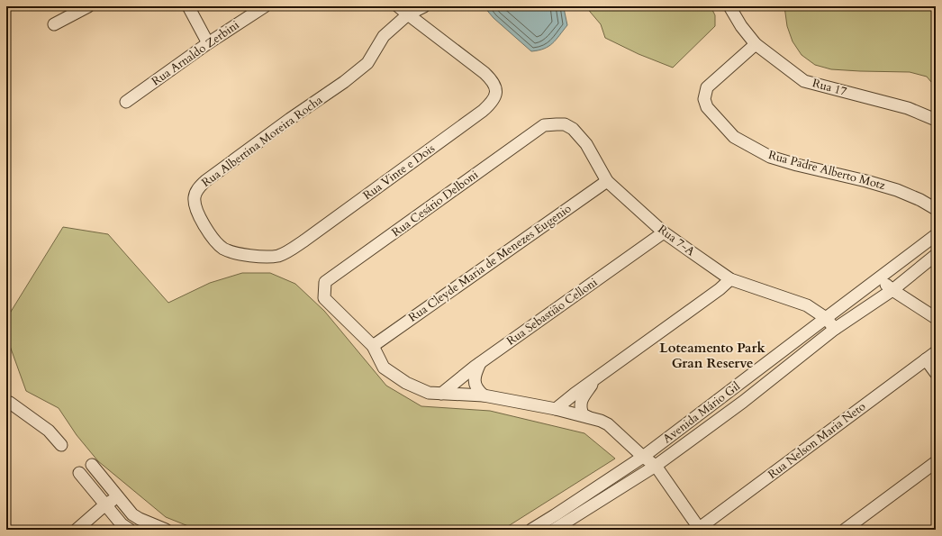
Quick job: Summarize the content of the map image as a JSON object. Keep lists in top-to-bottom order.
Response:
{
  "streets": {
    "street": [
      "Rua Arnaldo Zerbini",
      "Rua 17",
      "Rua Albertina Moreira Rocha",
      "Rua Padre Alberto Motz",
      "Rua Vinte e Dois",
      "Rua Cesário Delboni",
      "Rua 7-A",
      "Rua Cleyde Maria de Menezes Eugenio",
      "Rua Sebastião Celloni",
      "Avenida Mário Gil",
      "Rua Nelson Maria Neto"
    ]
  },
  "crossings": [
    ["Rua 17", "Rua Padre Alberto Motz"],
    ["Rua Albertina Moreira Rocha", "Rua Vinte e Dois"],
    ["Rua Cesário Delboni", "Rua 7-A"],
    ["Rua Cesário Delboni", "Rua Cleyde Maria de Menezes Eugenio"],
    ["Rua 7-A", "Rua Cleyde Maria de Menezes Eugenio"],
    ["Rua 7-A", "Rua Sebastião Celloni"],
    ["Rua 7-A", "Avenida Mário Gil"]
  ],
  "districts": ["Loteamento Park Gran Reserve"]
}
